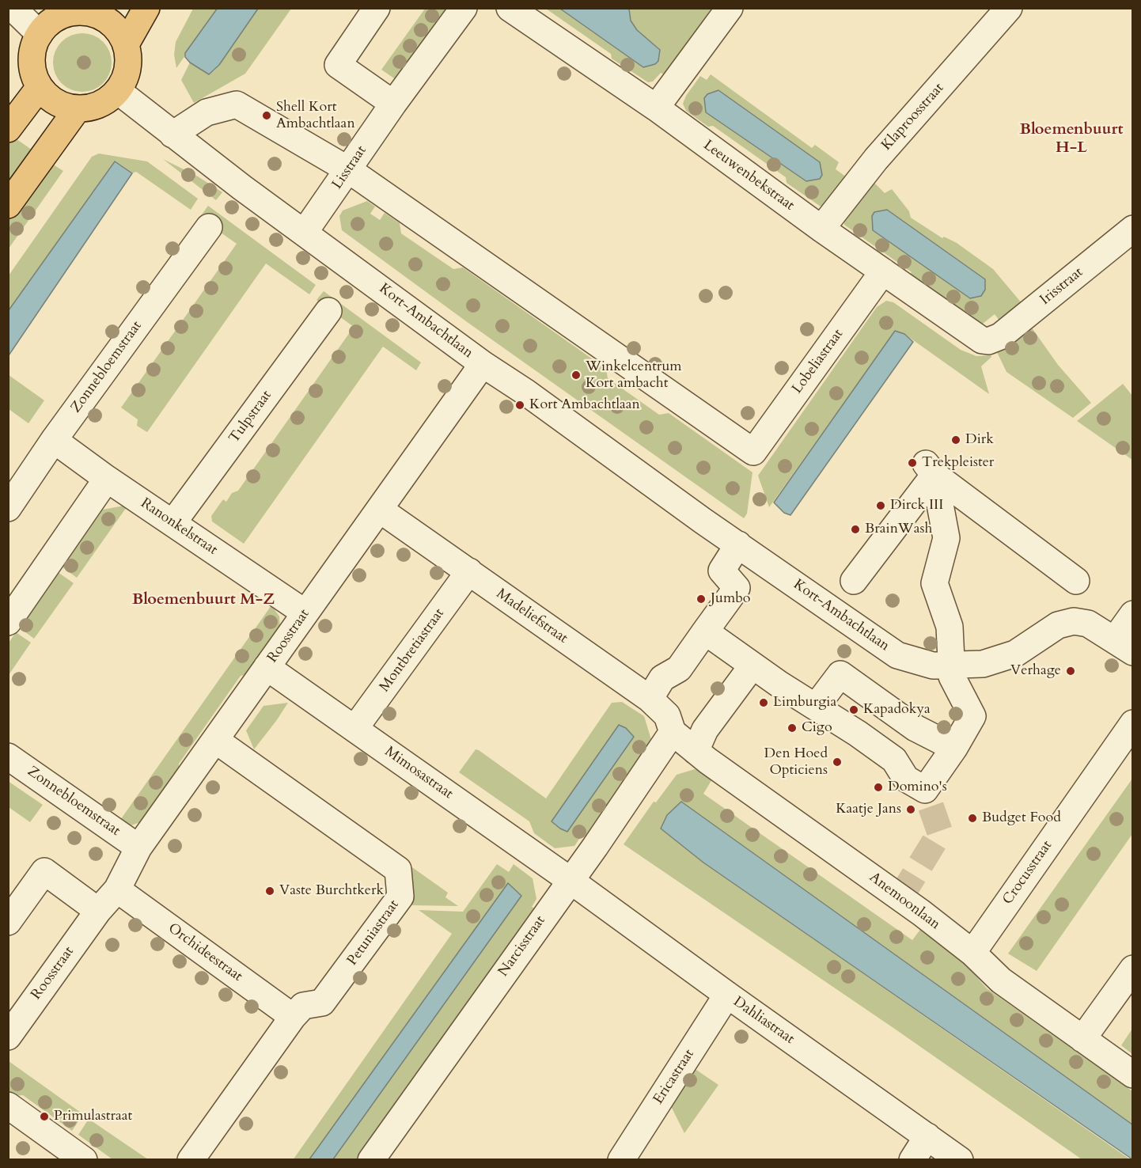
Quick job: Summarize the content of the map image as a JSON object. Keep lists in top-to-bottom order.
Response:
{
  "streets": {
    "street": [
      "Klaproosstraat",
      "Lisstraat",
      "Leeuwenbekstraat",
      "Irisstraat",
      "Kort-Ambachtlaan",
      "Lobeliastraat",
      "Zonnebloemstraat",
      "Tulpstraat",
      "Ranonkelstraat",
      "Madeliefstraat",
      "Roosstraat",
      "Montbretiastraat",
      "Mimosastraat",
      "Crocusstraat",
      "Anemoonlaan",
      "Petuniastraat",
      "Narcisstraat",
      "Orchideestraat",
      "Dahliastraat",
      "Ericastraat"
    ]
  },
  "crossings": [
    ["Klaproosstraat", "Leeuwenbekstraat"],
    ["Lisstraat", "Kort-Ambachtlaan"],
    ["Lisstraat", "Lobeliastraat"],
    ["Leeuwenbekstraat", "Irisstraat"],
    ["Leeuwenbekstraat", "Lobeliastraat"],
    ["Kort-Ambachtlaan", "Roosstraat"],
    ["Zonnebloemstraat", "Ranonkelstraat"],
    ["Zonnebloemstraat", "Roosstraat"],
    ["Tulpstraat", "Ranonkelstraat"],
    ["Ranonkelstraat", "Roosstraat"],
    ["Madeliefstraat", "Roosstraat"],
    ["Madeliefstraat", "Montbretiastraat"],
    ["Madeliefstraat", "Anemoonlaan"],
    ["Madeliefstraat", "Narcisstraat"],
    ["Roosstraat", "Mimosastraat"],
    ["Roosstraat", "Petuniastraat"],
    ["Roosstraat", "Orchideestraat"],
    ["Montbretiastraat", "Mimosastraat"],
    ["Mimosastraat", "Narcisstraat"],
    ["Mimosastraat", "Dahliastraat"],
    ["Crocusstraat", "Anemoonlaan"],
    ["Anemoonlaan", "Narcisstraat"],
    ["Petuniastraat", "Orchideestraat"],
    ["Narcisstraat", "Dahliastraat"],
    ["Dahliastraat", "Ericastraat"]
  ],
  "districts": ["Bloemenbuurt H-L", "Bloemenbuurt M-Z"],
  "places": [
    "Shell Kort Ambachtlaan",
    "Winkelcentrum Kort ambacht",
    "Kort Ambachtlaan",
    "Dirk",
    "Trekpleister",
    "Dirck III",
    "BrainWash",
    "Jumbo",
    "Verhage",
    "Limburgia",
    "Kapadokya",
    "Cigo",
    "Den Hoed Opticiens",
    "Domino's",
    "Kaatje Jans",
    "Budget Food",
    "Vaste Burchtkerk",
    "Primulastraat"
  ]
}
